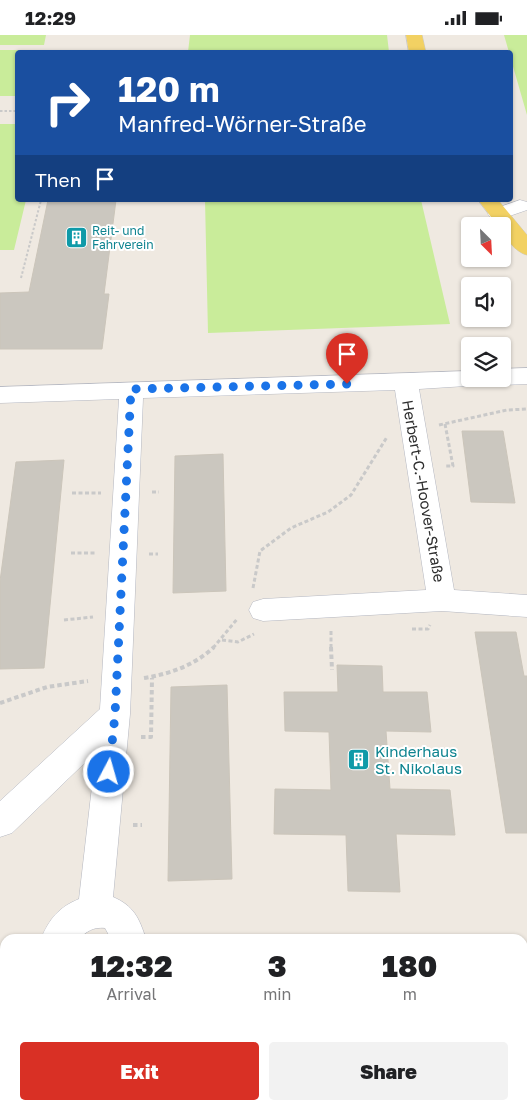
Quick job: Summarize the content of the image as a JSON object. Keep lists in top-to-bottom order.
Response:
{
  "streets": {
    "street": ["Herbert-C.-Hoover-Straße"]
  },
  "places": {
    "building": ["Reit- und Fahrverein", "Kinderhaus St. Nikolaus"]
  },
  "north": "bottom right",
  "page": {
    "status": "12:29",
    "turn": ["120 m", "Manfred-Wörner-Straße"],
    "then": "Then",
    "eta": [
      "12:32",
      "Arrival",
      "3",
      "min",
      "180",
      "m"
    ],
    "buttons": ["Exit", "Share"]
  }
}
